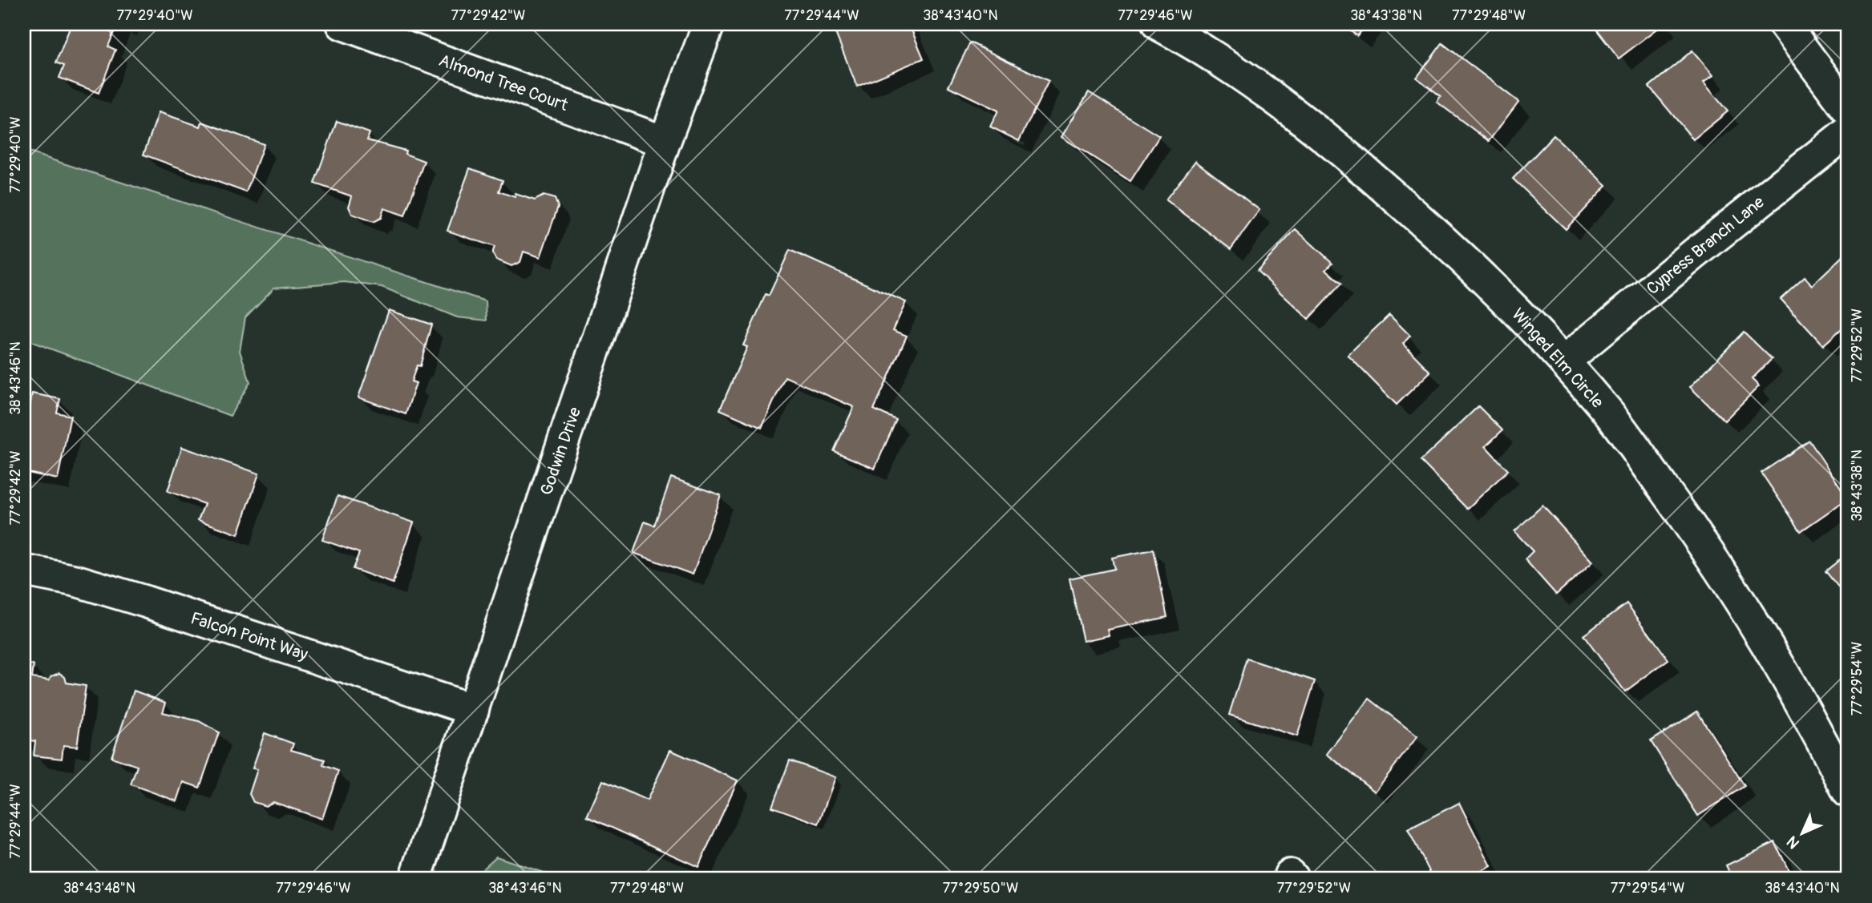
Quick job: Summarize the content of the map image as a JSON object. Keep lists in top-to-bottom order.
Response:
{
  "streets": {
    "street": [
      "Almond Tree Court",
      "Cypress Branch Lane",
      "Winged Elm Circle",
      "Godwin Drive",
      "Falcon Point Way"
    ]
  },
  "crossings": [
    ["Almond Tree Court", "Godwin Drive"],
    ["Cypress Branch Lane", "Winged Elm Circle"],
    ["Godwin Drive", "Falcon Point Way"]
  ],
  "north": "bottom left",
  "coordinates": [
    "77°29'40\"W",
    "77°29'42\"W",
    "77°29'44\"W",
    "38°43'40\"N",
    "77°29'46\"W",
    "38°43'38\"N",
    "77°29'48\"W",
    "77°29'52\"W",
    "38°43'46\"N",
    "77°29'54\"W",
    "38°43'48\"N",
    "77°29'50\"W"
  ]
}
